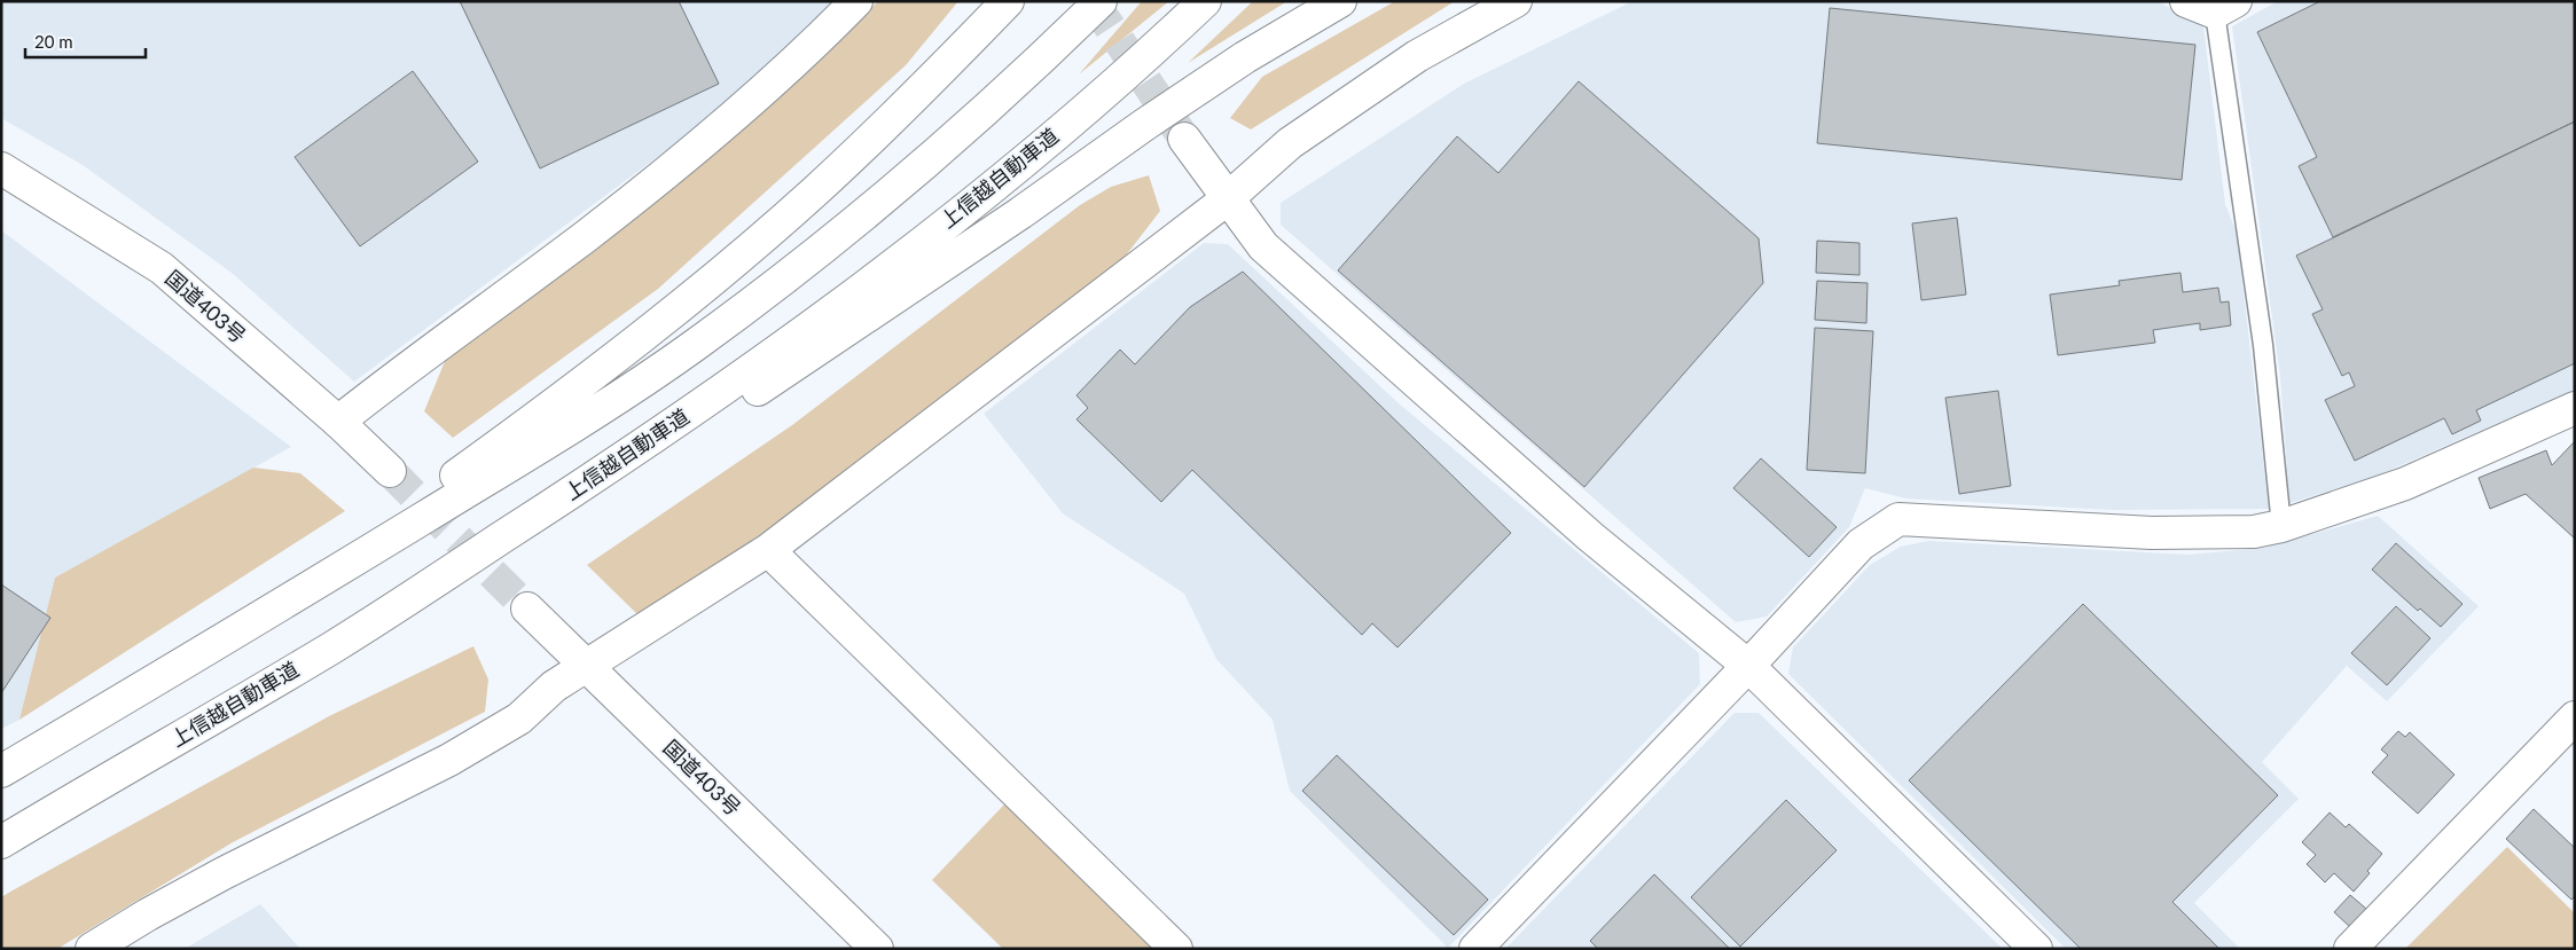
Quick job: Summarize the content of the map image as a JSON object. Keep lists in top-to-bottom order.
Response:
{
  "streets": {
    "main road": ["上信越自動車道", "国道403号"]
  },
  "scale_bar": "20 m"
}
